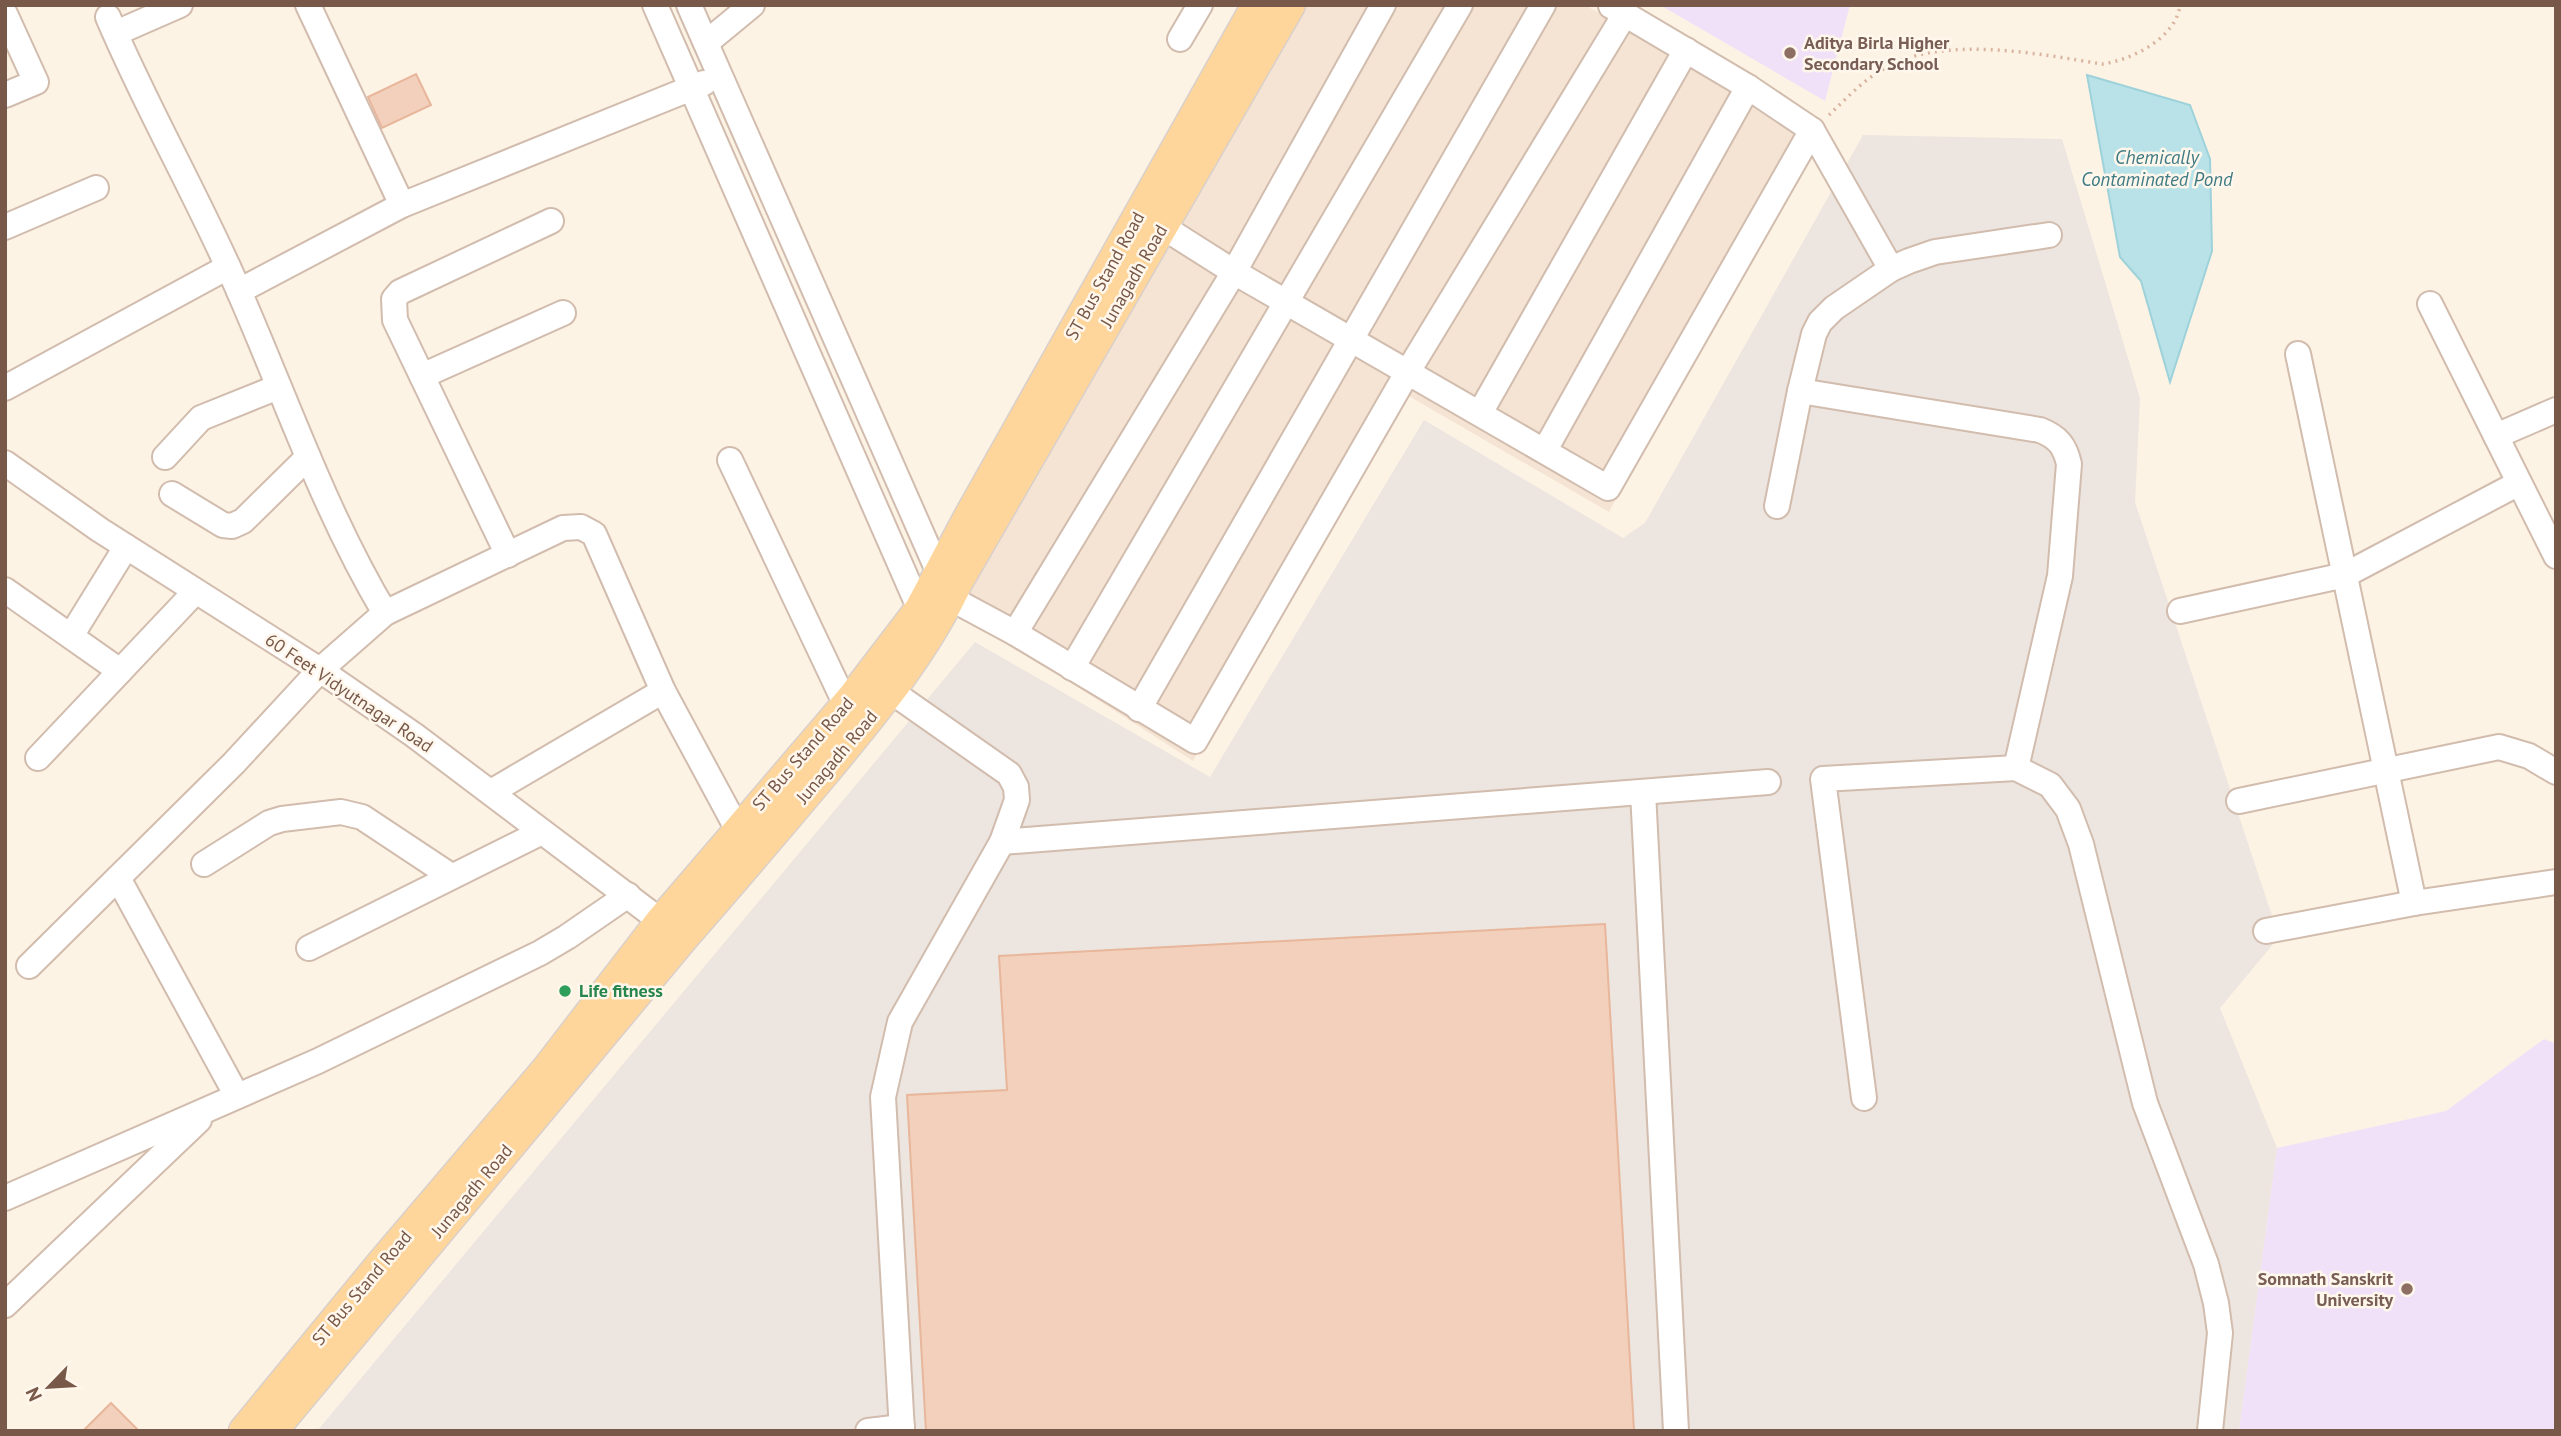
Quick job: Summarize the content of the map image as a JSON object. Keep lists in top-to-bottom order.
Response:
{
  "streets": {
    "main road": ["ST Bus Stand Road", "Junagadh Road"],
    "street": ["60 Feet Vidyutnagar Road"]
  },
  "crossings": [
    ["ST Bus Stand Road", "Junagadh Road"],
    ["ST Bus Stand Road", "60 Feet Vidyutnagar Road"],
    ["Junagadh Road", "60 Feet Vidyutnagar Road"]
  ],
  "water": ["Chemically Contaminated Pond"],
  "places": ["Aditya Birla Higher Secondary School", "Life fitness", "Somnath Sanskrit University"],
  "north": "bottom left"
}
